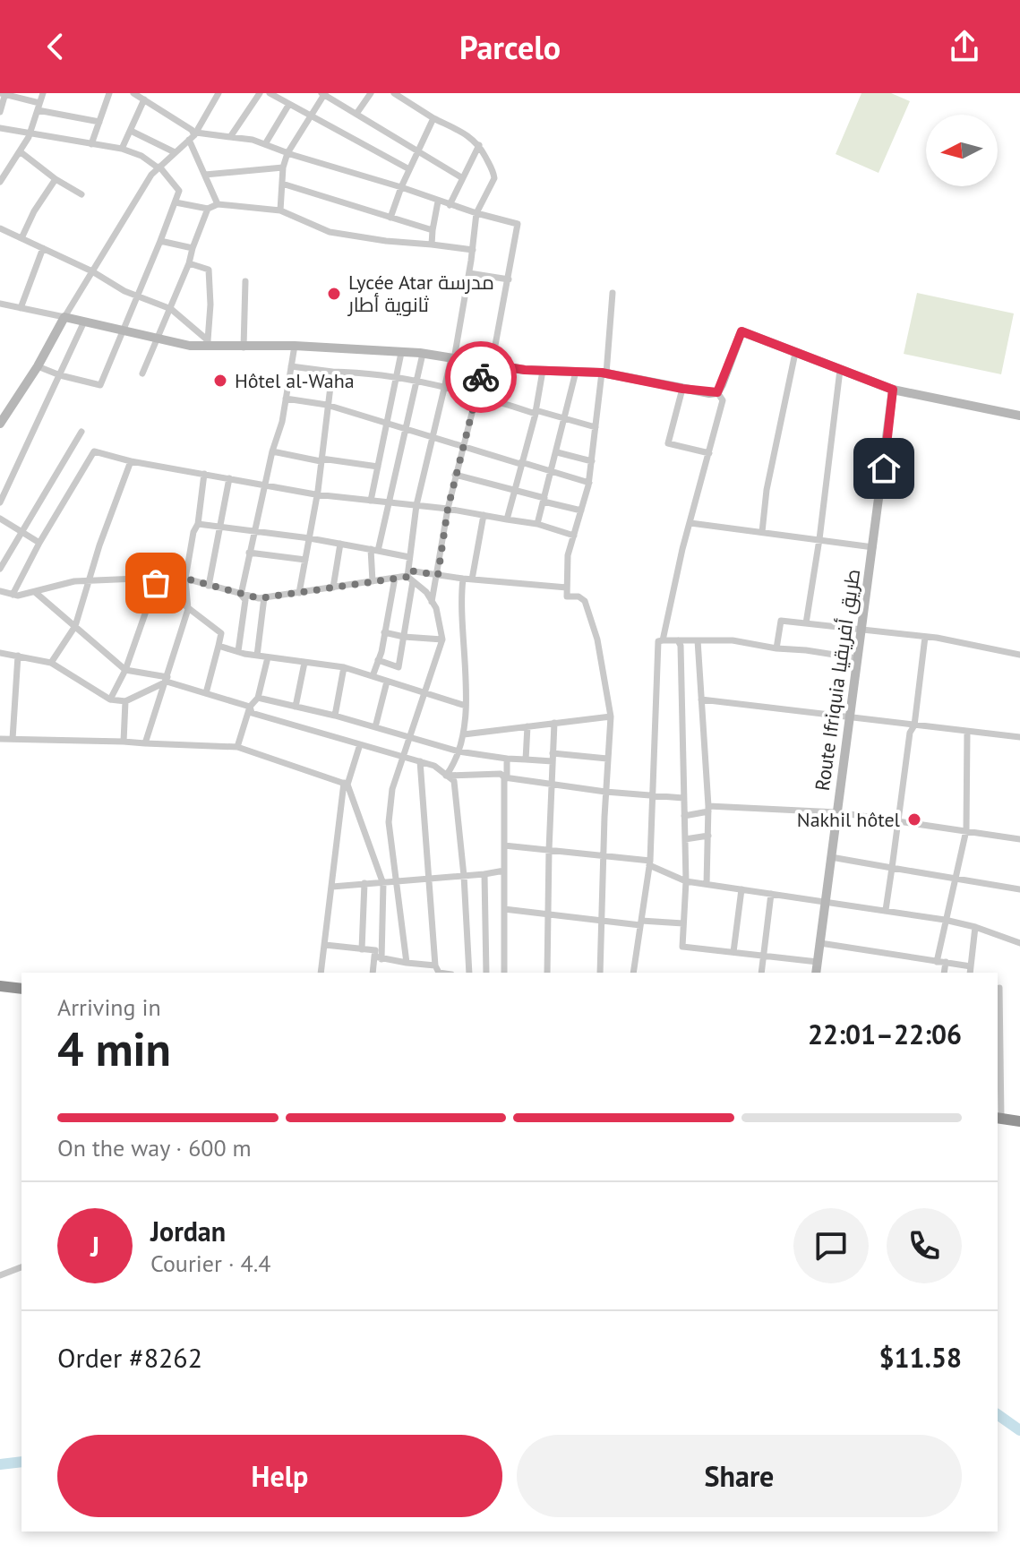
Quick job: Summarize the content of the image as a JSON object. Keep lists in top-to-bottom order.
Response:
{
  "streets": {
    "street": ["Route Ifriquia طريق أفريقيا"]
  },
  "places": ["Lycée Atar مدرسة ثانوية أطار", "Hôtel al-Waha", "Nakhil hôtel"],
  "north": "left",
  "page": {
    "header": "Parcelo",
    "heading": ["4 min", "Arriving in", "22:01–22:06"],
    "panel": [
      "Jordan",
      "Courier · 4.4",
      "Order #8262",
      "$11.58"
    ],
    "bar": "On the way · 600 m",
    "round": "J",
    "buttons": ["Help", "Share"]
  }
}
